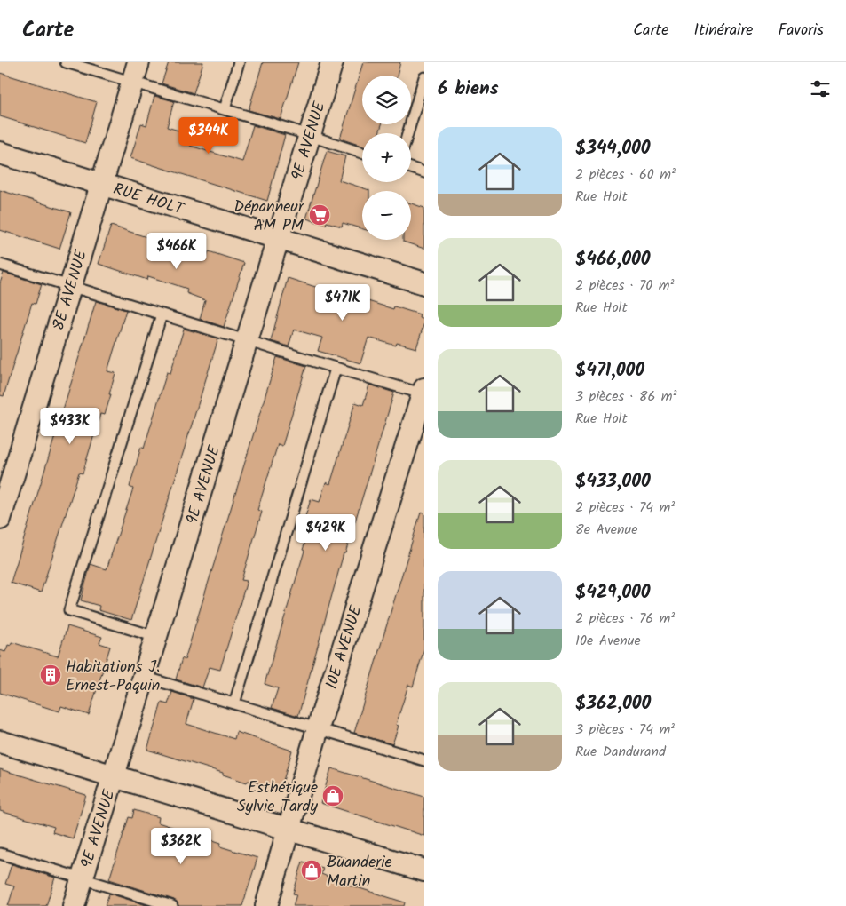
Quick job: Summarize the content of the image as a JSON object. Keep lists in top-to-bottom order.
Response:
{
  "streets": {
    "street": [
      "9E AVENUE",
      "RUE HOLT",
      "8E AVENUE",
      "10E AVENUE"
    ]
  },
  "crossings": [
    ["9E AVENUE", "RUE HOLT"],
    ["RUE HOLT", "8E AVENUE"]
  ],
  "places": {
    "supermarket": ["Dépanneur AM PM"],
    "building": ["Habitations J. Ernest-Paquin"],
    "shop": ["Esthétique Sylvie Tardy", "Buanderie Martin"]
  },
  "page": {
    "header": "Carte",
    "nav": ["Carte", "Itinéraire", "Favoris"],
    "heading": "6 biens",
    "map_buttons": ["+", "−"],
    "list": [
      {
        "name": "$344,000",
        "note": "2 pièces · 60 m² · Rue Holt"
      },
      {
        "name": "$466,000",
        "note": "2 pièces · 70 m² · Rue Holt"
      },
      {
        "name": "$471,000",
        "note": "3 pièces · 86 m² · Rue Holt"
      },
      {
        "name": "$433,000",
        "note": "2 pièces · 74 m² · 8e Avenue"
      },
      {
        "name": "$429,000",
        "note": "2 pièces · 76 m² · 10e Avenue"
      },
      {
        "name": "$362,000",
        "note": "3 pièces · 74 m² · Rue Dandurand"
      }
    ],
    "price": [
      "$344K",
      "$466K",
      "$471K",
      "$433K",
      "$429K",
      "$362K"
    ]
  }
}
